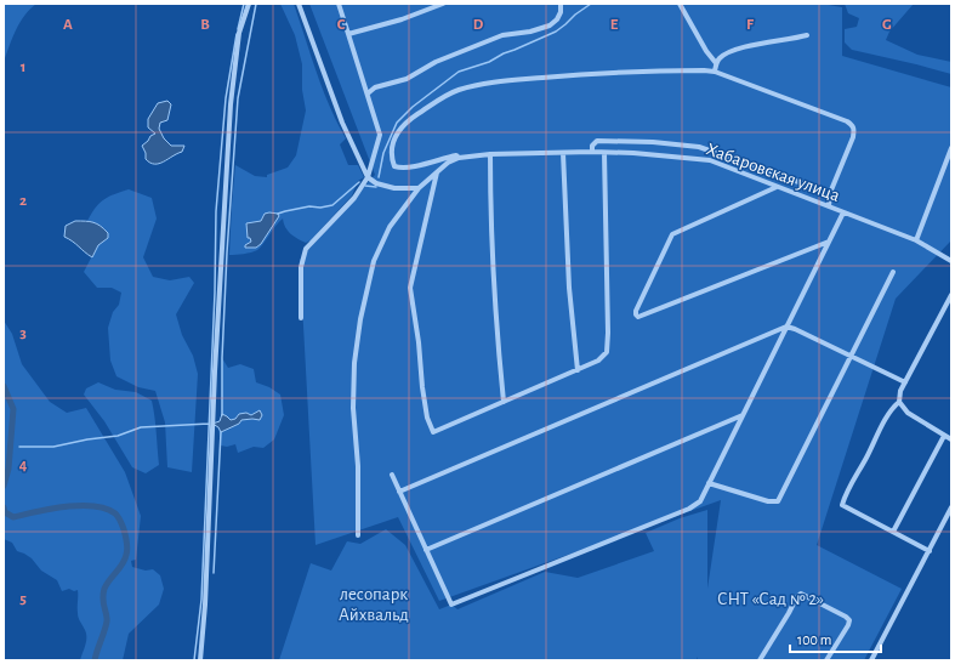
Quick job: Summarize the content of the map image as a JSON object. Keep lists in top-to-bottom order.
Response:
{
  "streets": {
    "street": ["Хабаровская улица"]
  },
  "parks": ["лесопарк Айхвальд", "СНТ «Сад № 2»"],
  "scale_bar": "100 m",
  "grid": {
    "columns": [
      "A",
      "B",
      "C",
      "D",
      "E",
      "F",
      "G"
    ],
    "rows": [
      "1",
      "2",
      "3",
      "4",
      "5"
    ]
  }
}
